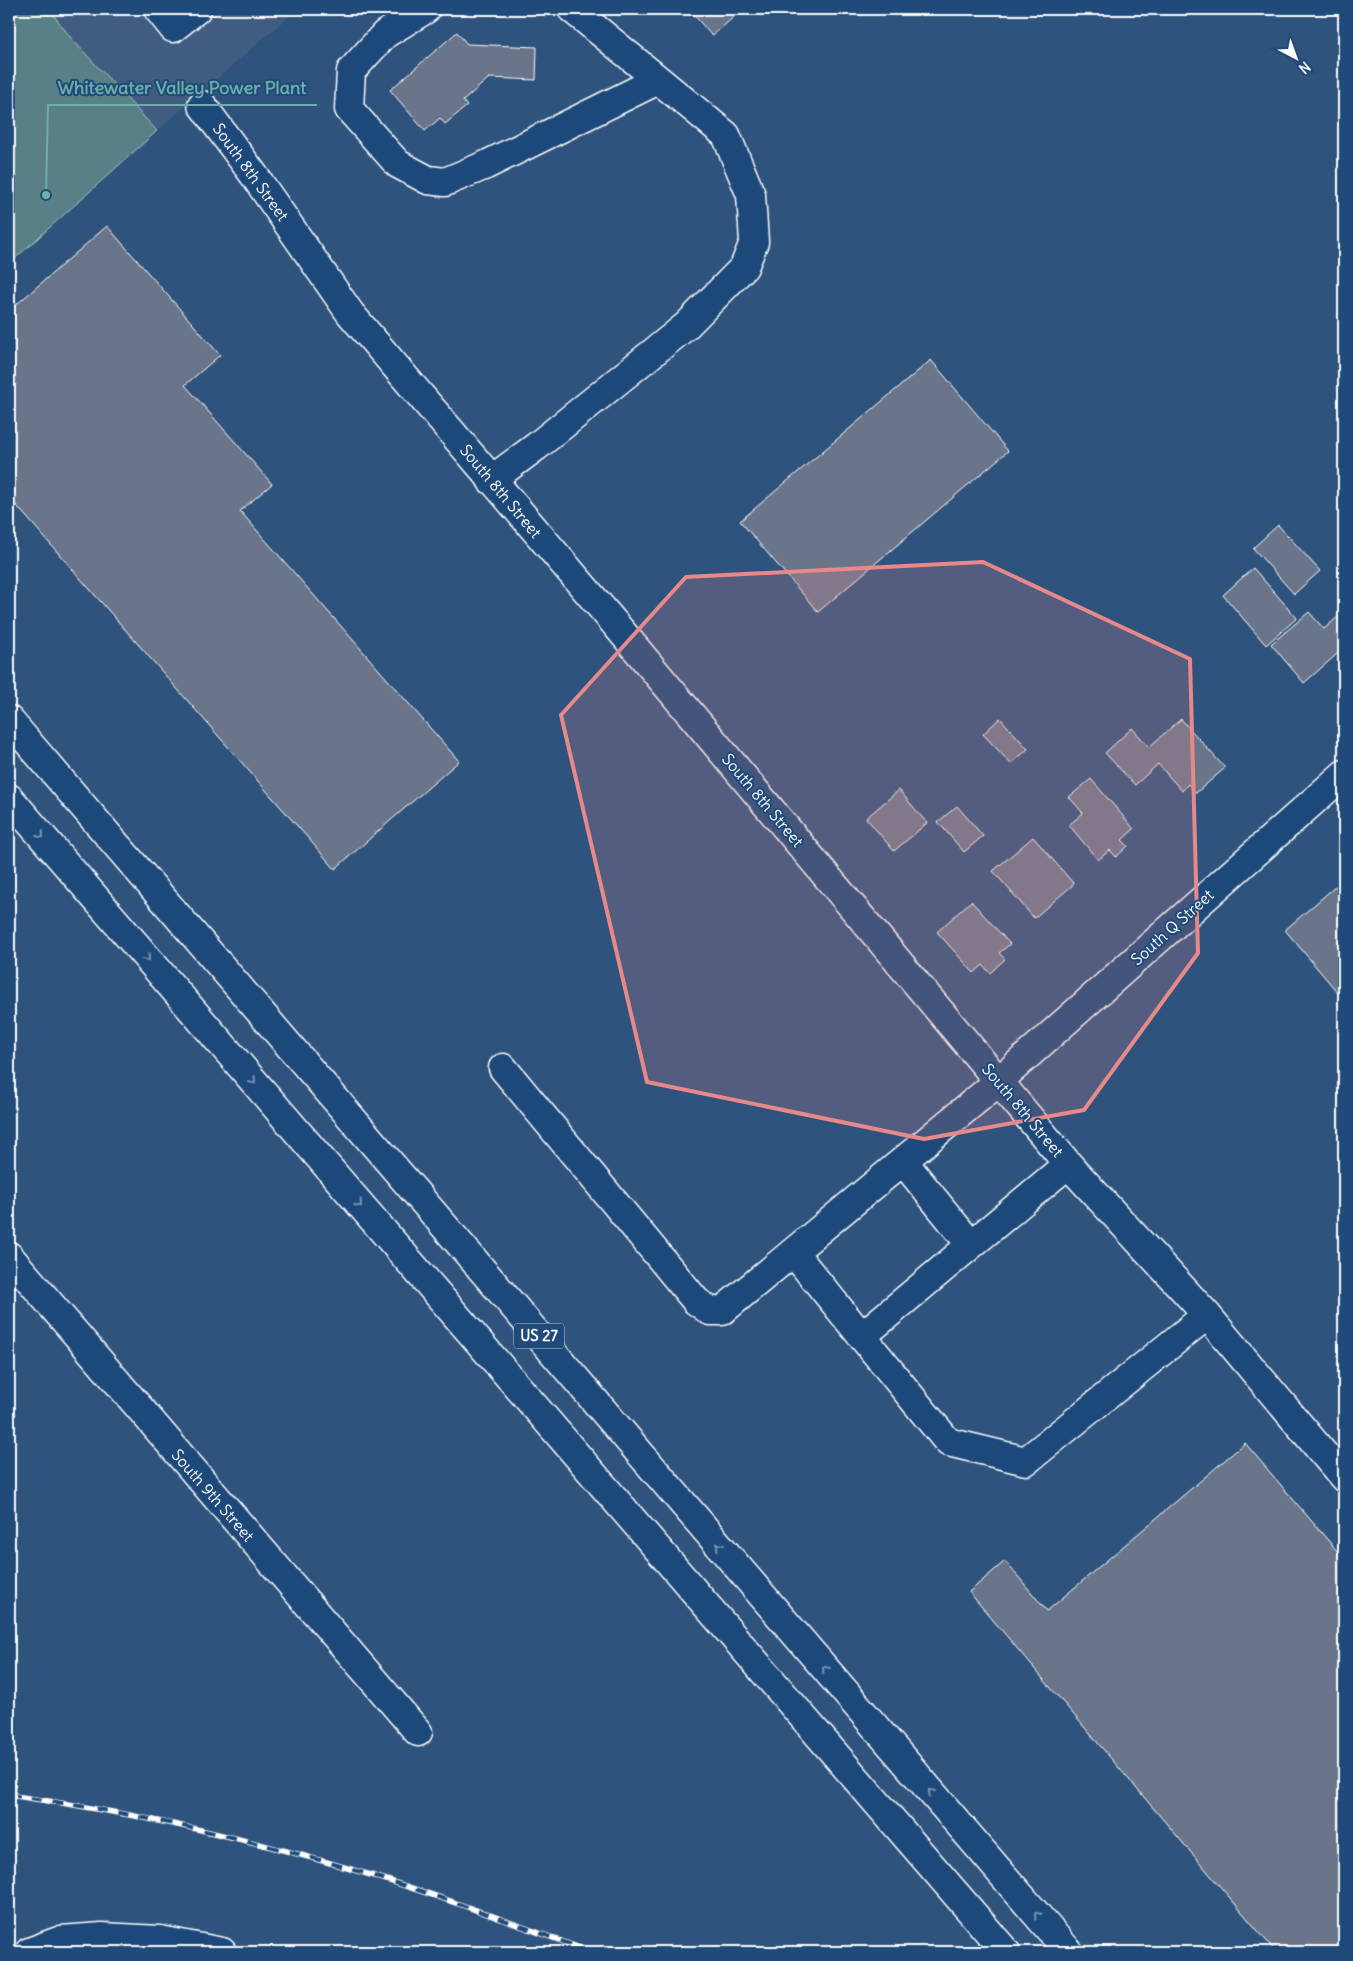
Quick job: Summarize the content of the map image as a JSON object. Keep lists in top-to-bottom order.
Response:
{
  "streets": {
    "main road": [
      "South 8th Street",
      "South Q Street",
      "US 27",
      "South 9th Street"
    ]
  },
  "crossings": [
    ["South 8th Street", "South Q Street"]
  ],
  "places": ["Whitewater Valley Power Plant"],
  "north": "bottom right"
}
